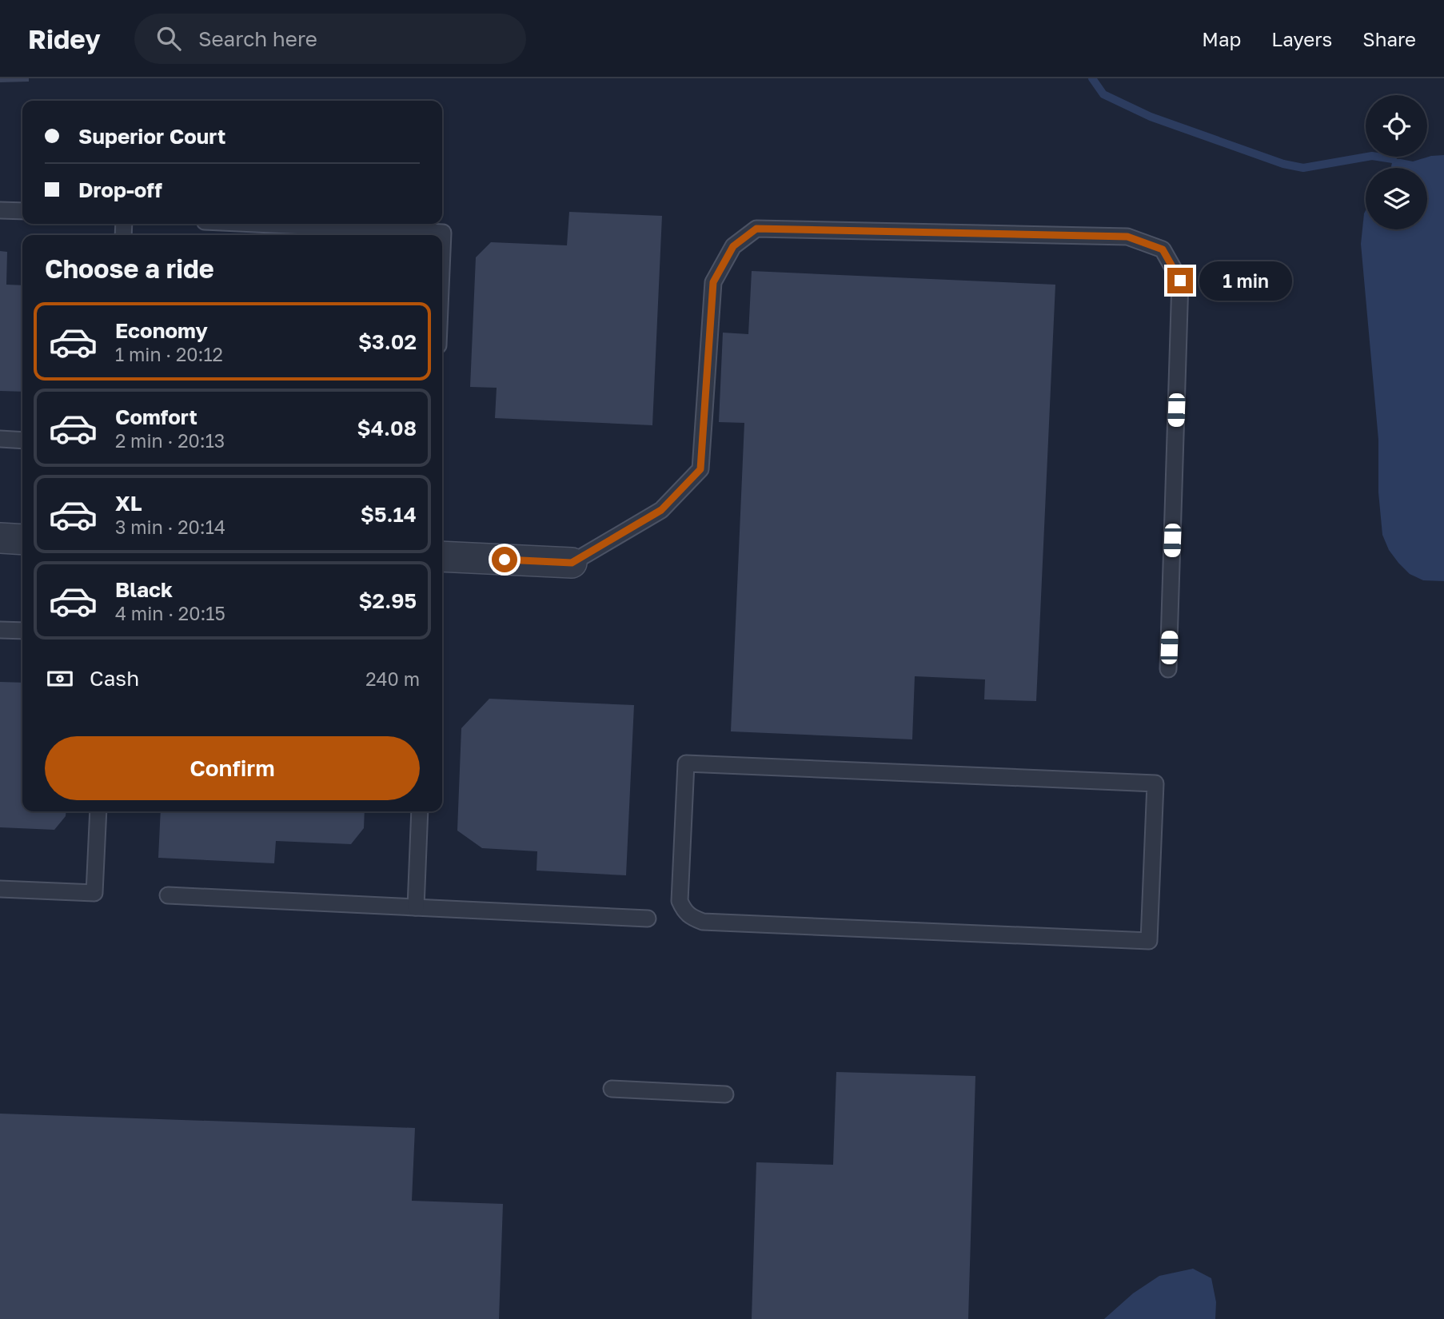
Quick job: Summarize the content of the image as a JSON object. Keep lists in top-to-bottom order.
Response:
{
  "page": {
    "header": "Ridey",
    "search": "Search here",
    "nav": ["Map", "Layers", "Share"],
    "banner": ["Superior Court", "Drop-off"],
    "heading": "Choose a ride",
    "bubble": "1 min",
    "list": [
      {
        "name": "Economy",
        "note": "1 min · 20:12",
        "value": "$3.02"
      },
      {
        "name": "Comfort",
        "note": "2 min · 20:13",
        "value": "$4.08"
      },
      {
        "name": "XL",
        "note": "3 min · 20:14",
        "value": "$5.14"
      },
      {
        "name": "Black",
        "note": "4 min · 20:15",
        "value": "$2.95"
      }
    ],
    "pay": ["Cash", "240 m"],
    "buttons": "Confirm"
  }
}
